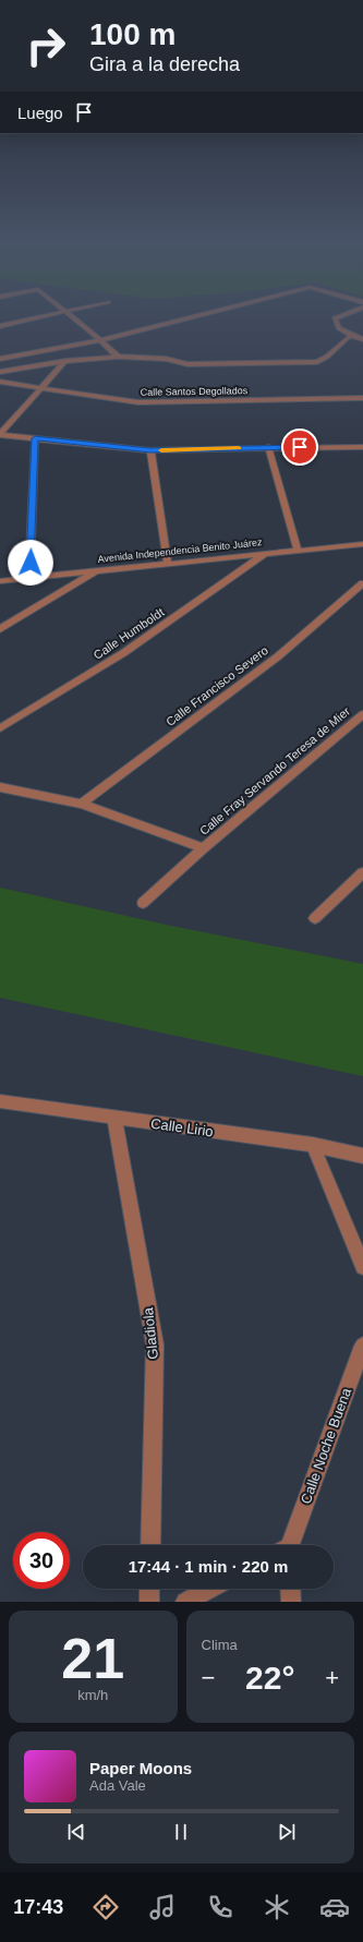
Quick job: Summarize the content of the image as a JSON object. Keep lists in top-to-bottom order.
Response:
{
  "streets": {
    "street": [
      "Calle Santos Degollados",
      "Avenida Independencia Benito Juárez",
      "Calle Humboldt",
      "Calle Francisco Severo",
      "Calle Fray Servando Teresa de Mier",
      "Calle Lirio",
      "Gladiola",
      "Calle Noche Buena"
    ]
  },
  "crossings": [
    ["Avenida Independencia Benito Juárez", "Calle Humboldt"],
    ["Calle Francisco Severo", "Calle Fray Servando Teresa de Mier"],
    ["Calle Lirio", "Gladiola"]
  ],
  "page": {
    "turn": ["100 m", "Gira a la derecha"],
    "then": "Luego",
    "limit": "30",
    "trip": "17:44 · 1 min · 220 m",
    "tile": [
      ["21", "km/h"],
      "Clima"
    ],
    "heat": ["−", "22°", "+"],
    "song": ["Paper Moons", "Ada Vale"],
    "tabs": "17:43"
  }
}
